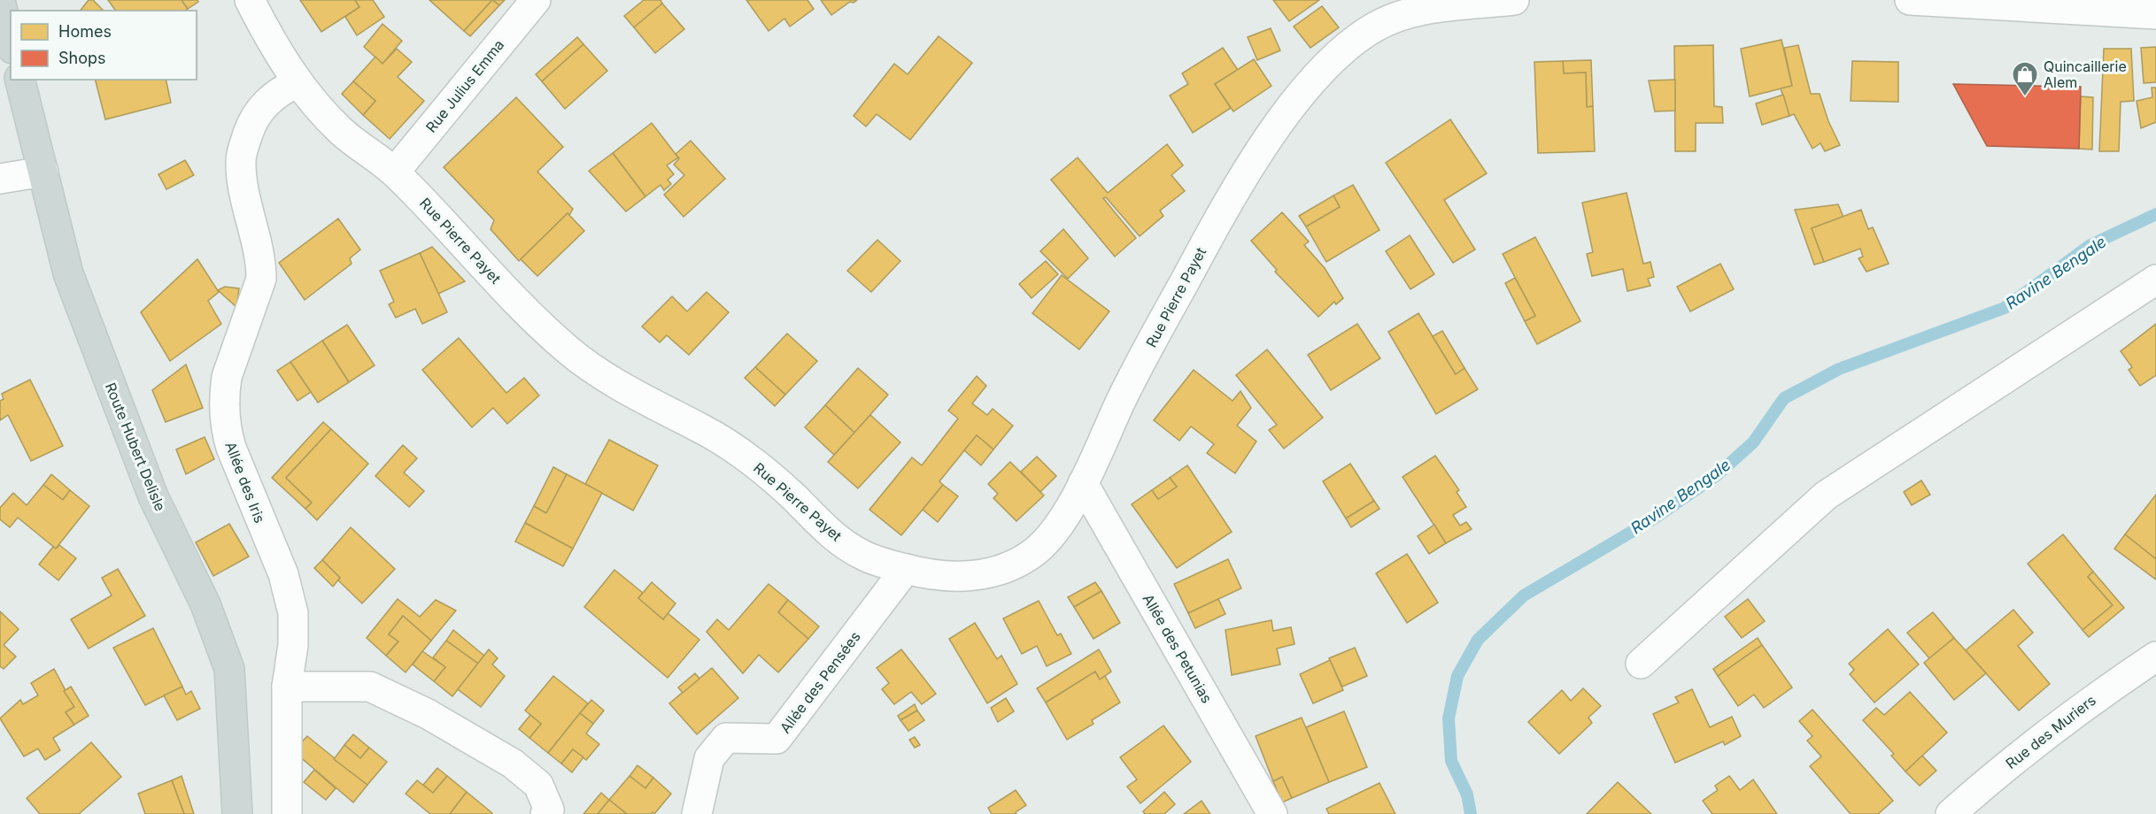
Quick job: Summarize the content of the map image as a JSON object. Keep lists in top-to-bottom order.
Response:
{
  "streets": {
    "main road": ["Route Hubert Delisle"],
    "street": [
      "Rue Julius Emma",
      "Rue Pierre Payet",
      "Allée des Iris",
      "Allée des Petunias",
      "Allée des Pensées",
      "Rue des Muriers"
    ]
  },
  "crossings": [
    ["Rue Julius Emma", "Rue Pierre Payet"],
    ["Rue Pierre Payet", "Allée des Iris"],
    ["Rue Pierre Payet", "Allée des Petunias"],
    ["Rue Pierre Payet", "Allée des Pensées"]
  ],
  "water": ["Ravine Bengale"],
  "places": {
    "shop": ["Quincaillerie Alem"]
  },
  "legend": ["Homes", "Shops"]
}
